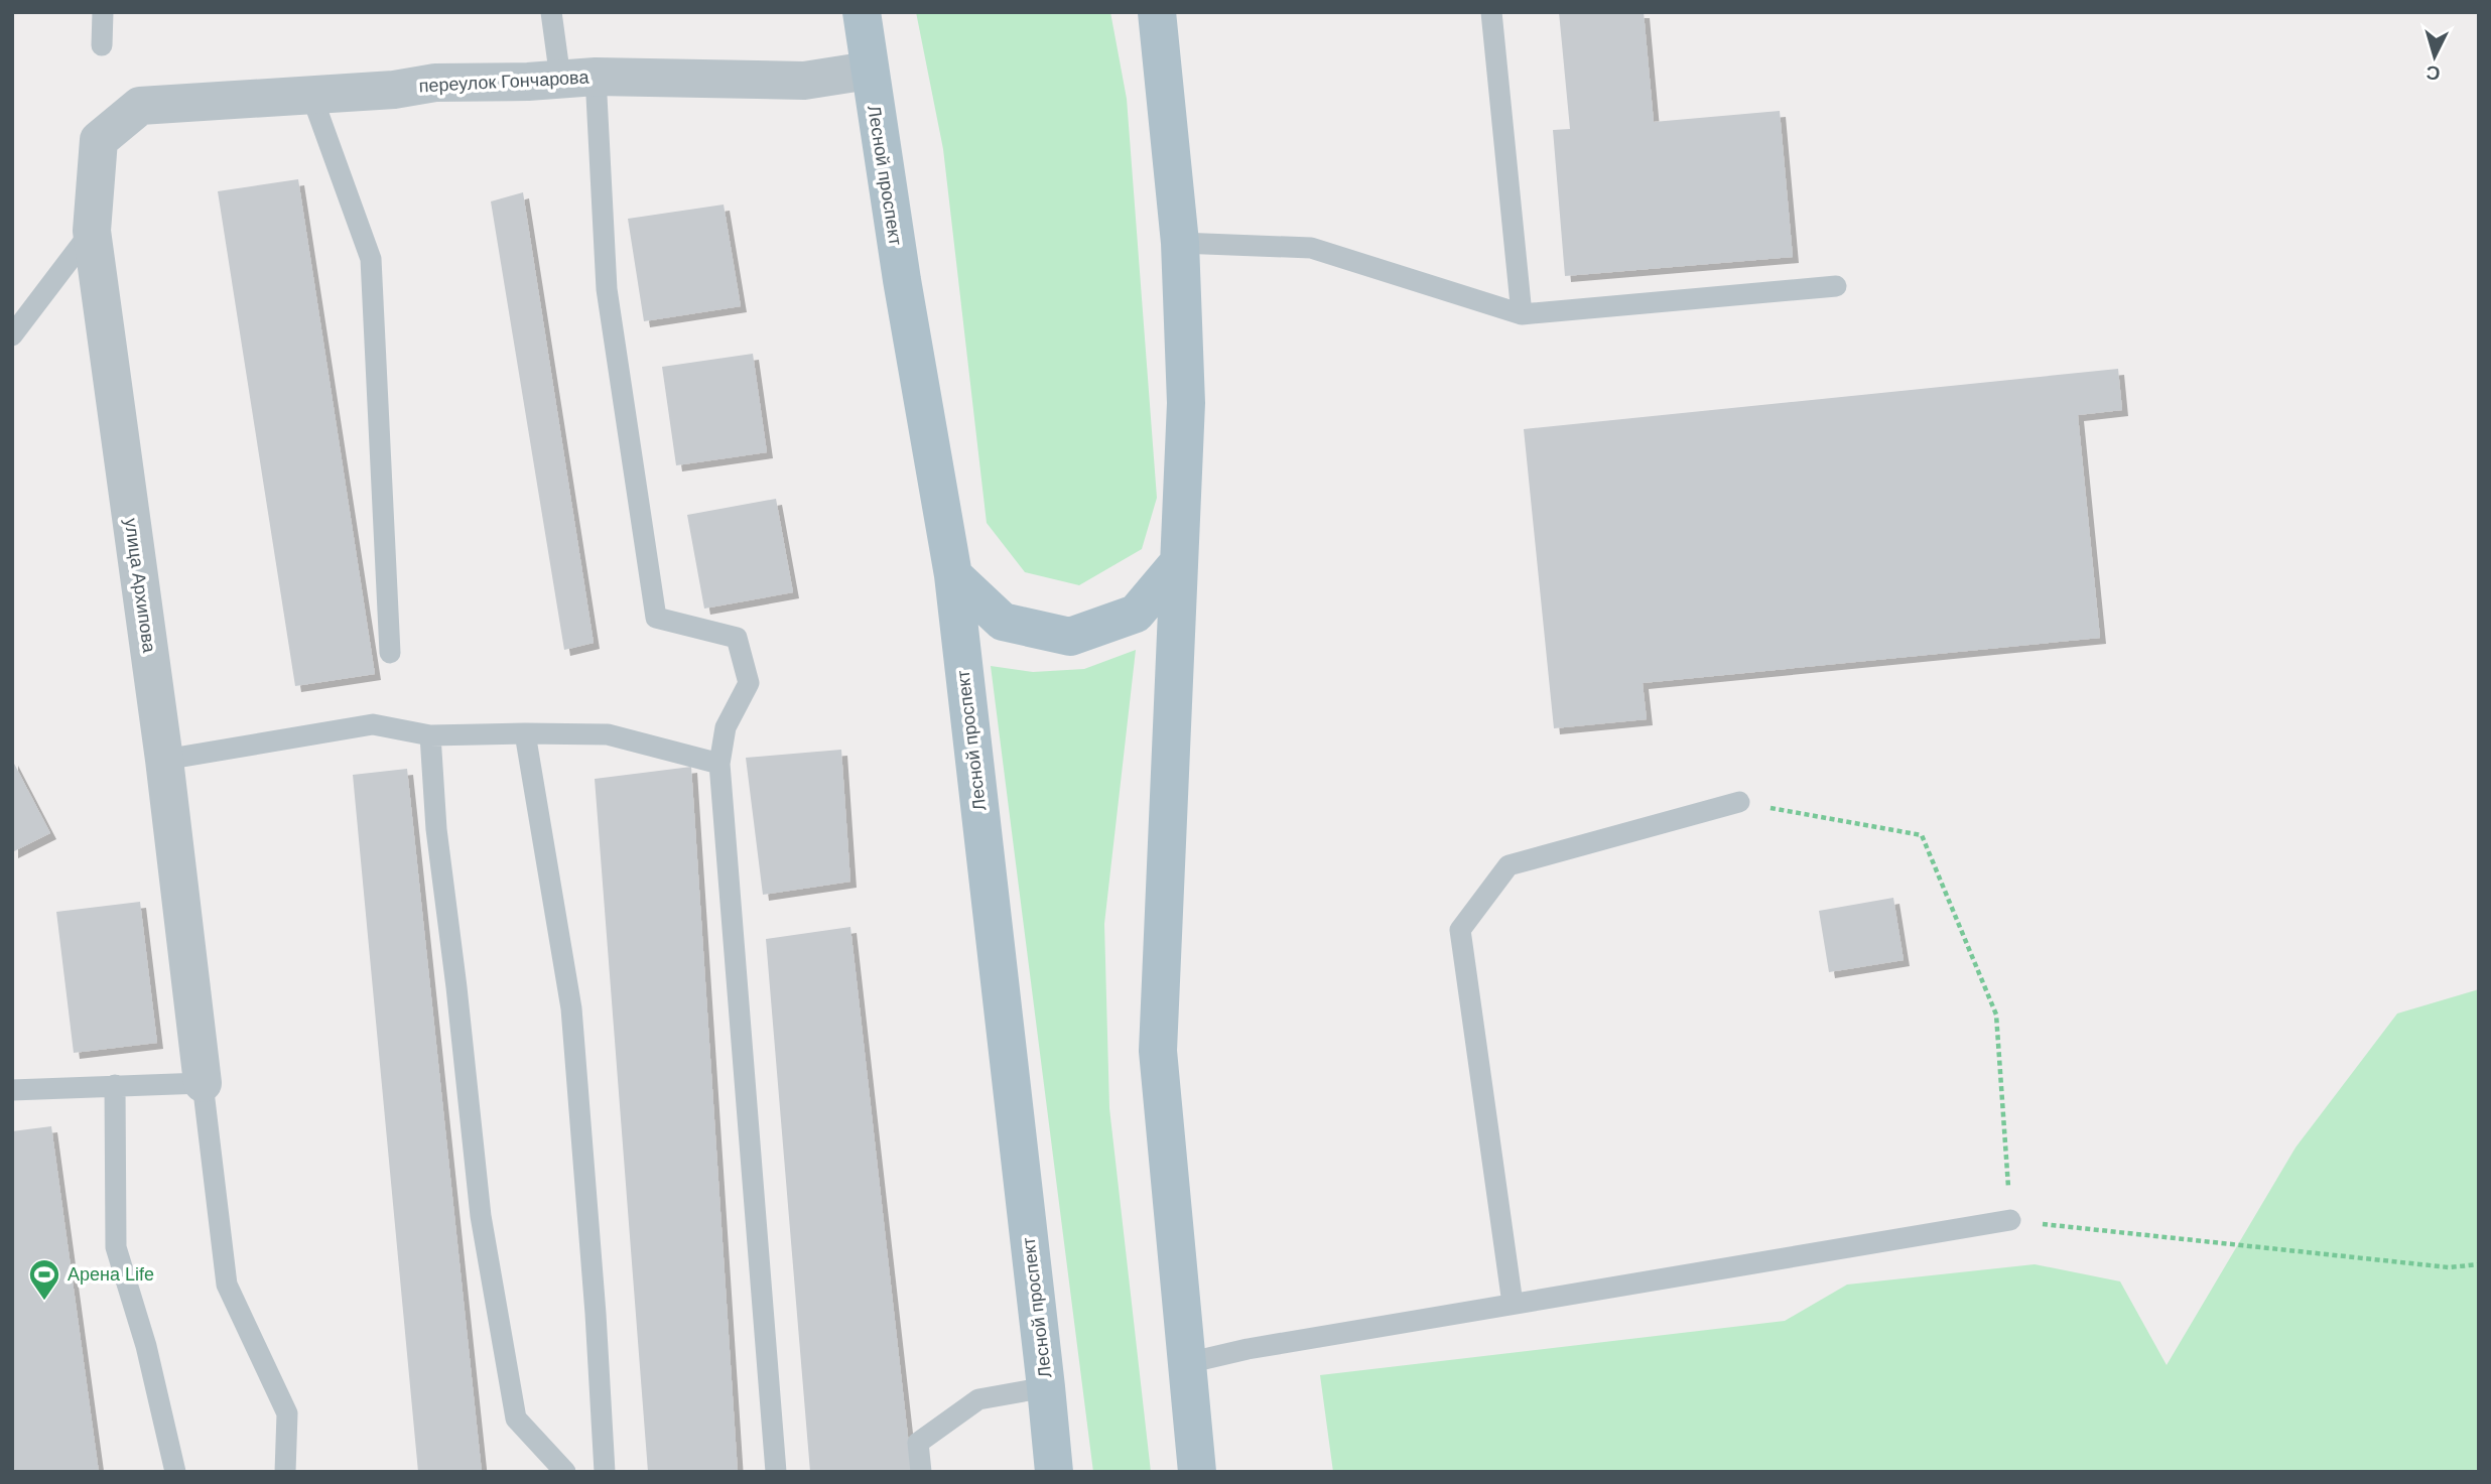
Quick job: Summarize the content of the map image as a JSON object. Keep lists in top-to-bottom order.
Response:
{
  "streets": {
    "main road": ["Лесной проспект"],
    "street": ["переулок Гончарова", "улица Архипова"]
  },
  "crossings": [
    ["переулок Гончарова", "Лесной проспект"],
    ["переулок Гончарова", "улица Архипова"]
  ],
  "places": {
    "sports": ["Арена Life"]
  },
  "north": "bottom"
}
